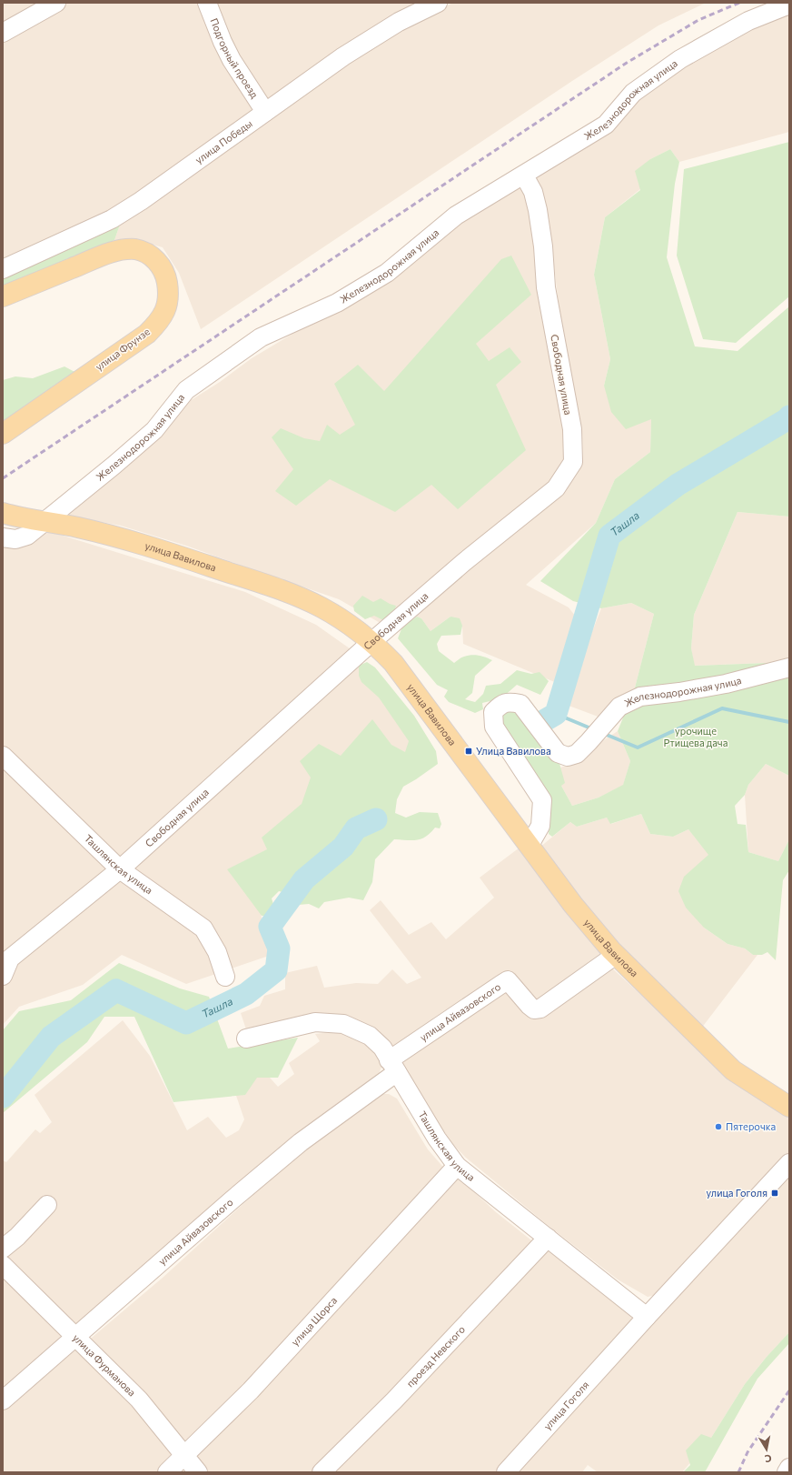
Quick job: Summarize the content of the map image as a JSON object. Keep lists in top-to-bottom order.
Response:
{
  "streets": {
    "main road": ["улица Фрунзе", "улица Вавилова"],
    "street": [
      "Подгорный проезд",
      "Железнодорожная улица",
      "улица Победы",
      "Свободная улица",
      "Ташлянская улица",
      "улица Айвазовского",
      "улица Щорса",
      "проезд Невского",
      "улица Фурманова",
      "улица Гоголя"
    ]
  },
  "crossings": [
    ["Подгорный проезд", "улица Победы"],
    ["Железнодорожная улица", "Свободная улица"],
    ["Железнодорожная улица", "улица Вавилова"],
    ["Свободная улица", "улица Вавилова"],
    ["Свободная улица", "Ташлянская улица"],
    ["улица Вавилова", "улица Айвазовского"],
    ["Ташлянская улица", "улица Айвазовского"],
    ["Ташлянская улица", "улица Щорса"],
    ["Ташлянская улица", "проезд Невского"],
    ["Ташлянская улица", "улица Гоголя"],
    ["улица Айвазовского", "улица Фурманова"],
    ["улица Щорса", "улица Фурманова"]
  ],
  "water": ["Ташла"],
  "parks": ["урочище Ртищева дача"],
  "places": {
    "transit": ["Улица Вавилова", "улица Гоголя"],
    "other": ["Пятерочка"]
  },
  "north": "bottom"
}
